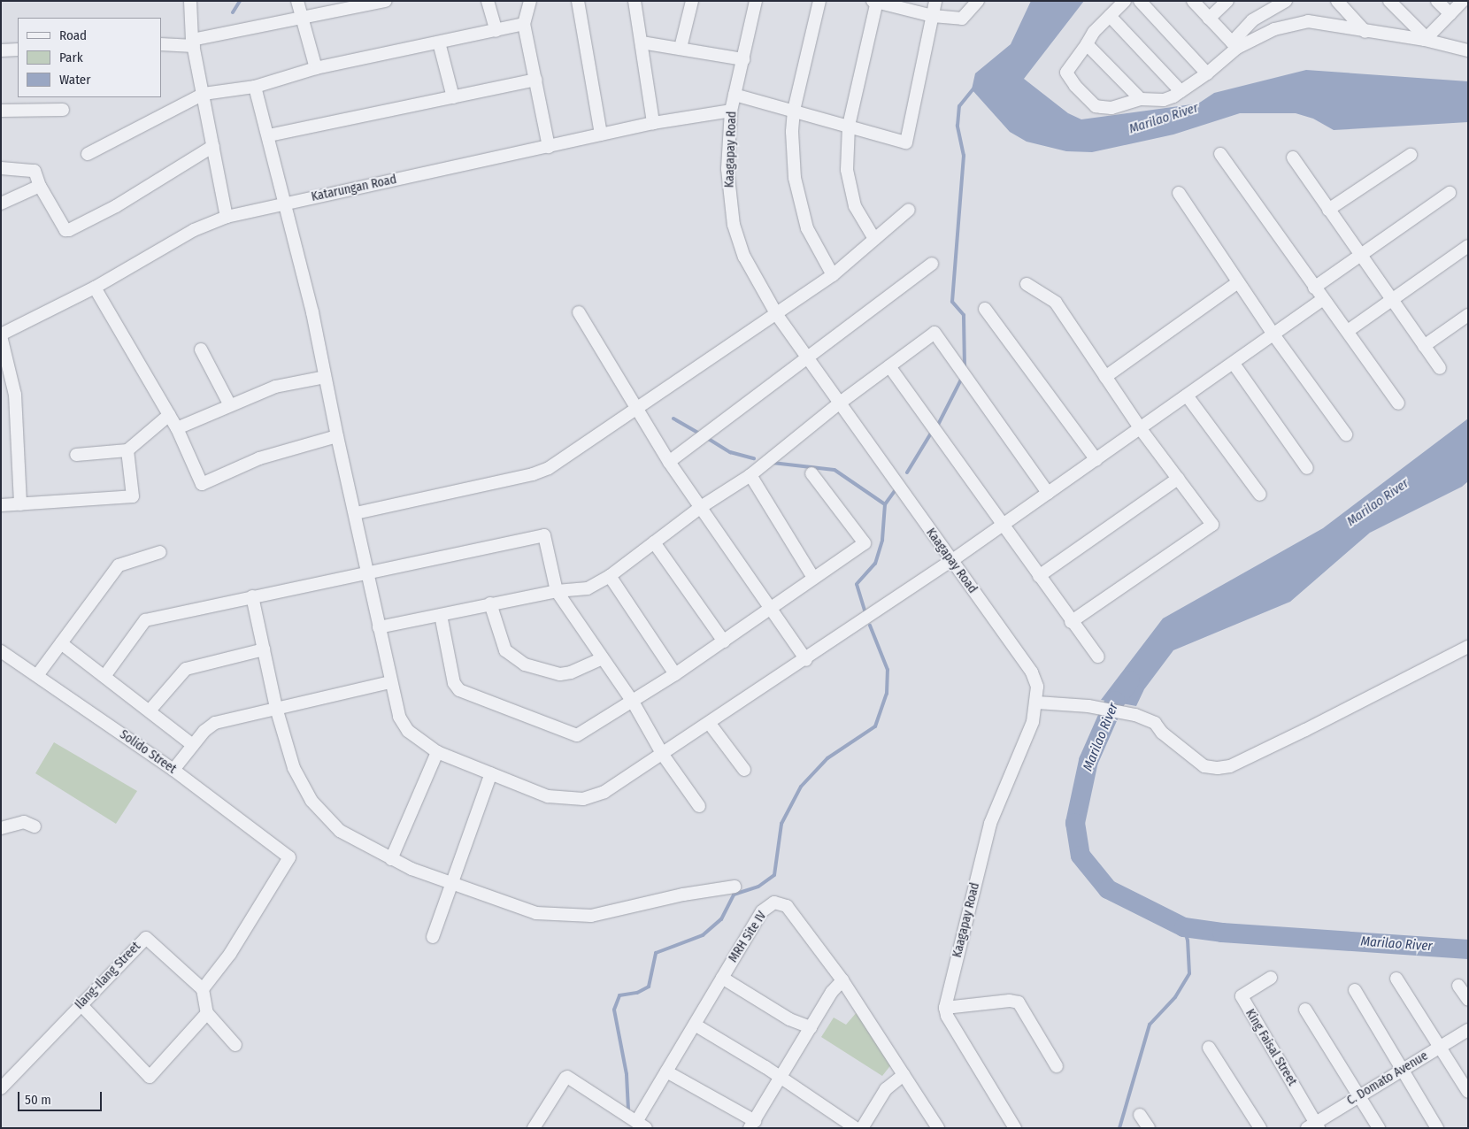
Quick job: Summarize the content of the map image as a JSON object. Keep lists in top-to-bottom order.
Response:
{
  "streets": {
    "street": [
      "Kaagapay Road",
      "Katarungan Road",
      "Solido Street",
      "MRH Site IV",
      "Ilang-Ilang Street",
      "King Faisal Street",
      "C. Domato Avenue"
    ]
  },
  "crossings": [
    ["Kaagapay Road", "Katarungan Road"],
    ["Solido Street", "Ilang-Ilang Street"],
    ["King Faisal Street", "C. Domato Avenue"]
  ],
  "water": ["Marilao River"],
  "legend": ["Road", "Park", "Water"],
  "scale_bar": "50 m"
}
